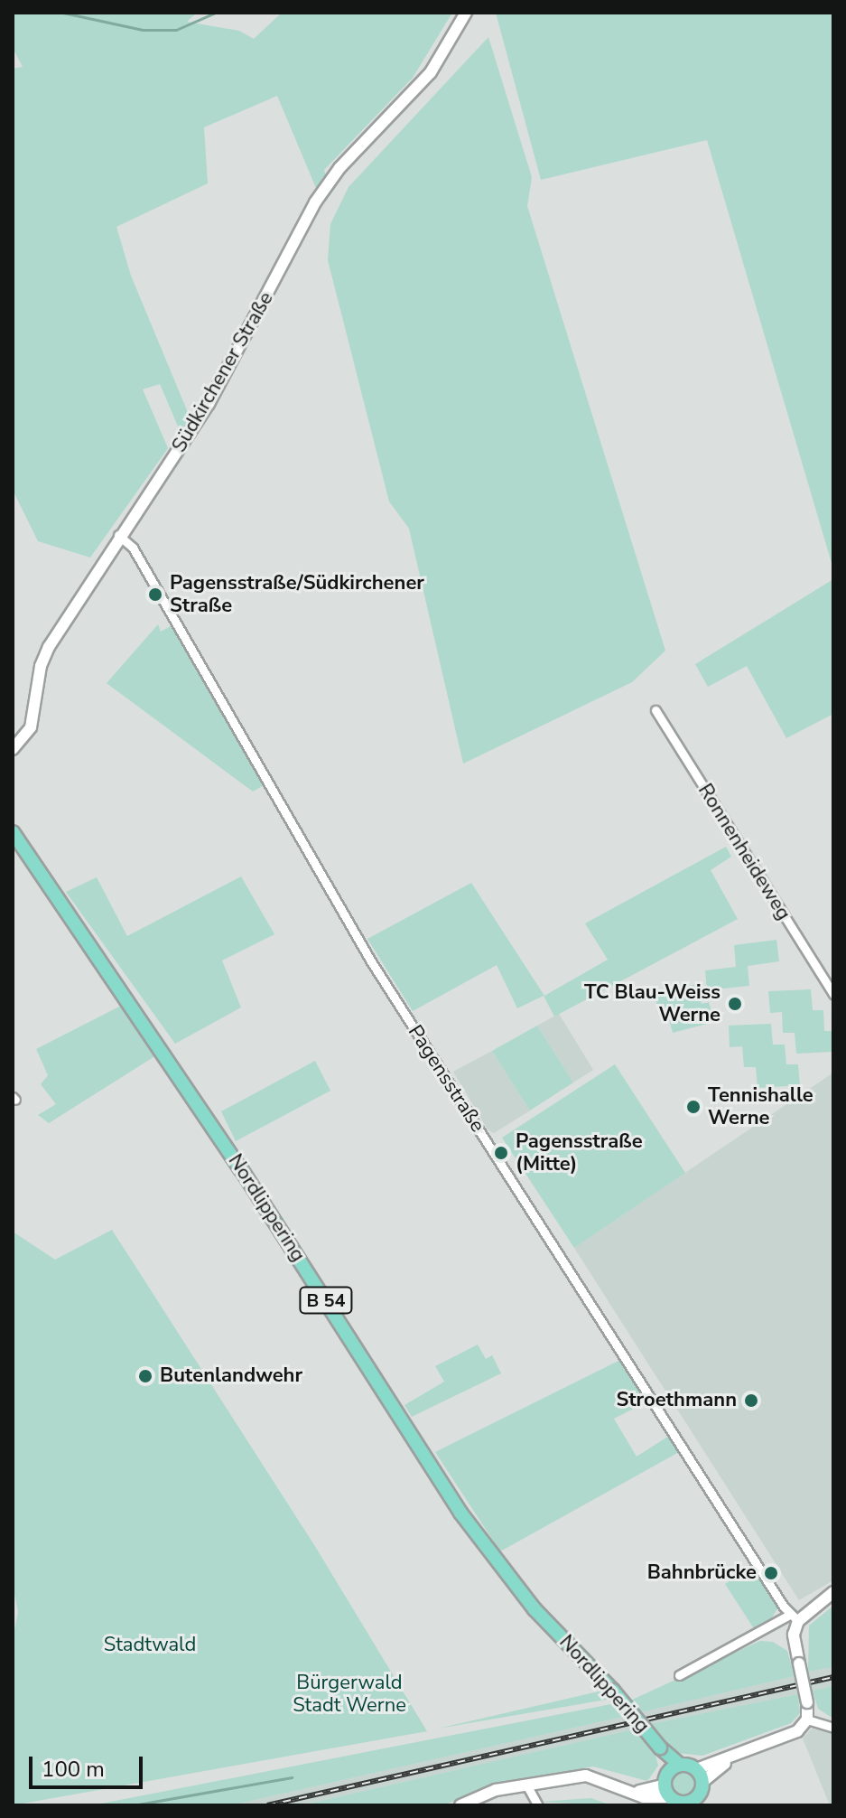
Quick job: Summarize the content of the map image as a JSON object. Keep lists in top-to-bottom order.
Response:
{
  "streets": {
    "main road": ["Nordlippering", "B 54"],
    "street": ["Südkirchener Straße", "Ronnenheideweg", "Pagensstraße"]
  },
  "crossings": [
    ["Südkirchener Straße", "Pagensstraße"]
  ],
  "parks": ["Stadtwald", "Bürgerwald Stadt Werne"],
  "places": [
    "Pagensstraße/Südkirchener Straße",
    "TC Blau-Weiss Werne",
    "Tennishalle Werne",
    "Pagensstraße (Mitte)",
    "Butenlandwehr",
    "Stroethmann",
    "Bahnbrücke"
  ],
  "scale_bar": "100 m"
}
